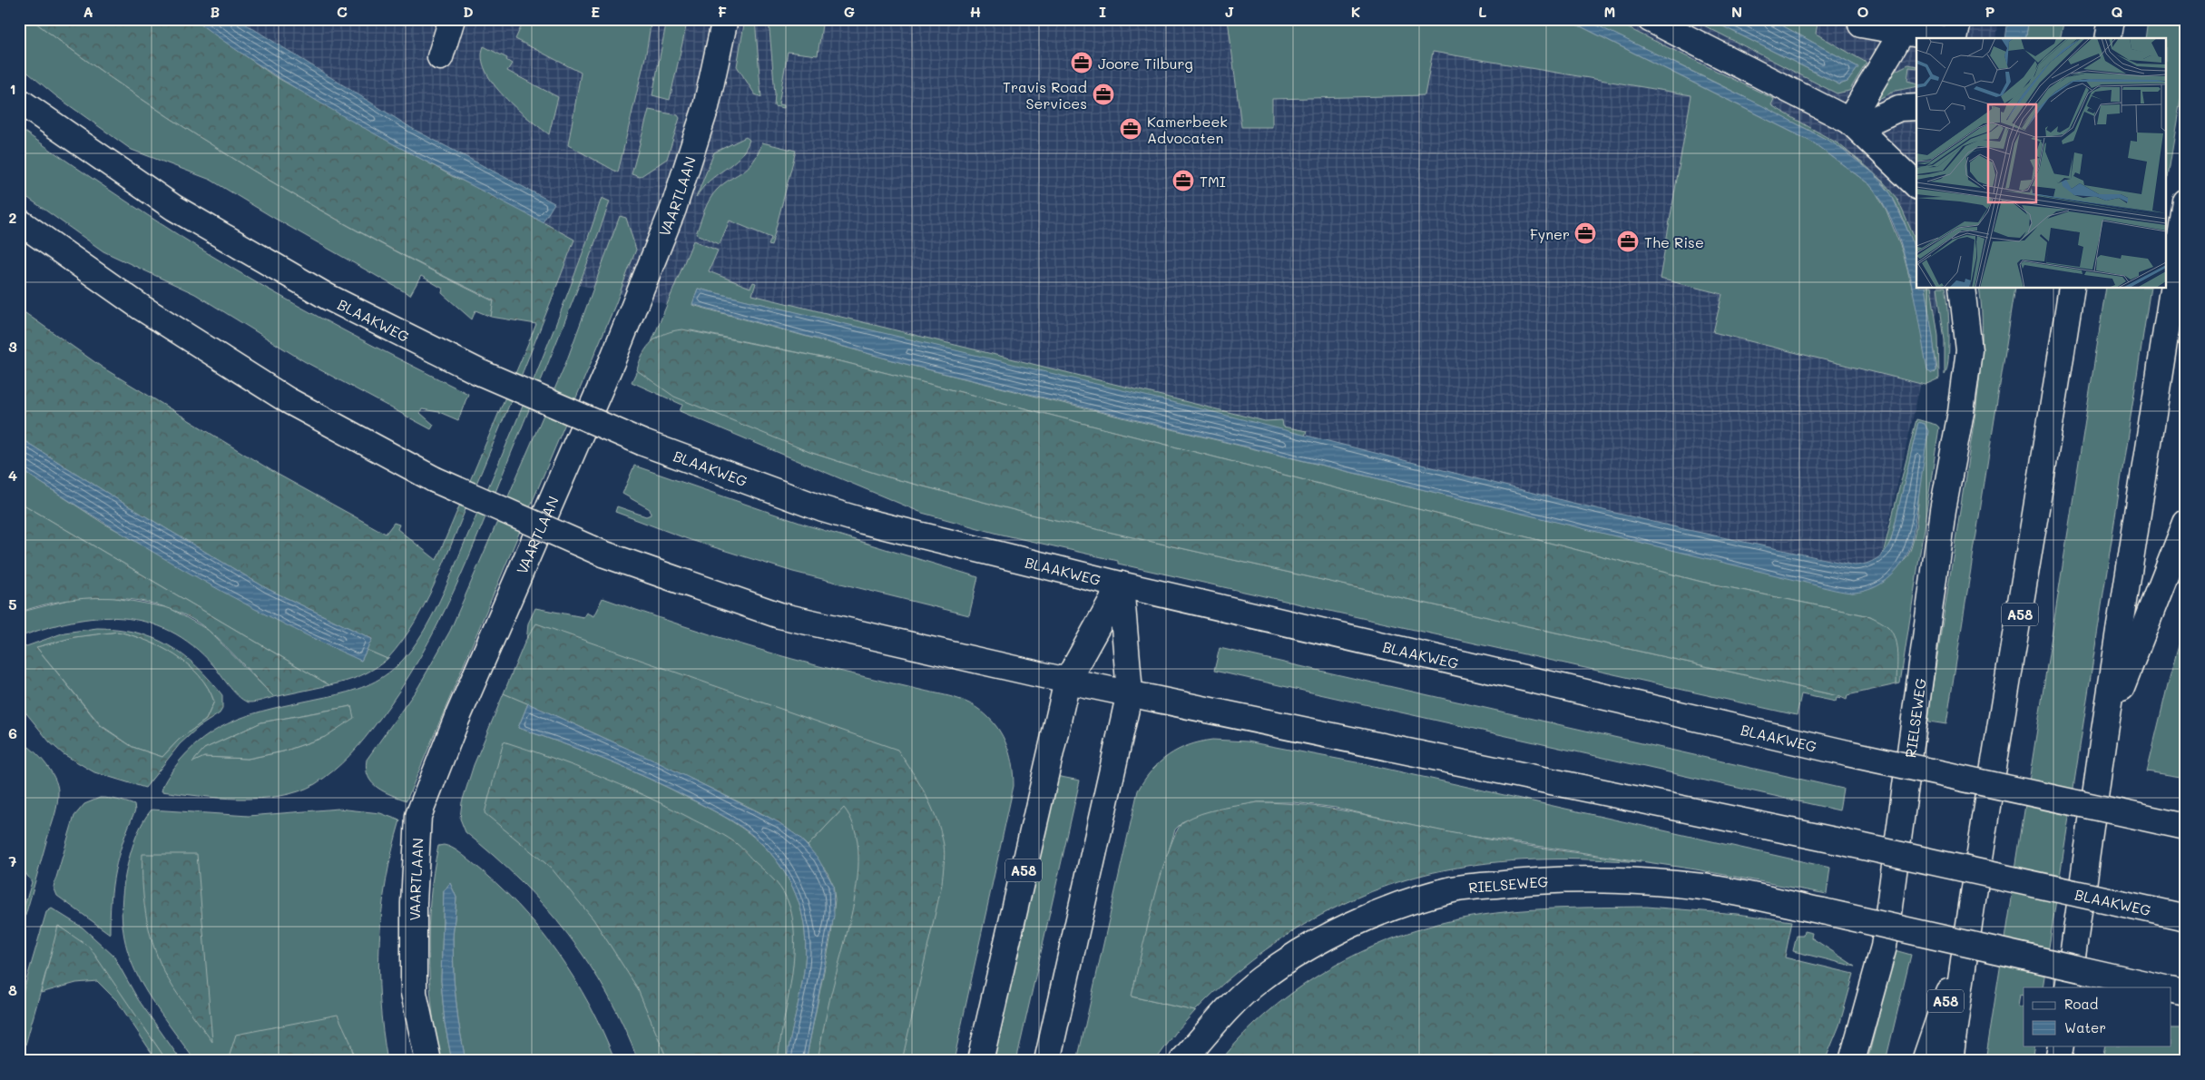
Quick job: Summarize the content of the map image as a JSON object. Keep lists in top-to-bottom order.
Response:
{
  "streets": {
    "main road": [
      "VAARTLAAN",
      "BLAAKWEG",
      "A58",
      "RIELSEWEG"
    ]
  },
  "crossings": [
    ["BLAAKWEG", "A58"]
  ],
  "places": {
    "office": [
      "Joore Tilburg",
      "Travis Road Services",
      "Kamerbeek Advocaten",
      "TMI",
      "Fyner",
      "The Rise"
    ]
  },
  "legend": ["Road", "Water"],
  "grid": {
    "columns": [
      "A",
      "B",
      "C",
      "D",
      "E",
      "F",
      "G",
      "H",
      "I",
      "J",
      "K",
      "L",
      "M",
      "N",
      "O",
      "P",
      "Q"
    ],
    "rows": [
      "1",
      "2",
      "3",
      "4",
      "5",
      "6",
      "7",
      "8"
    ]
  }
}
